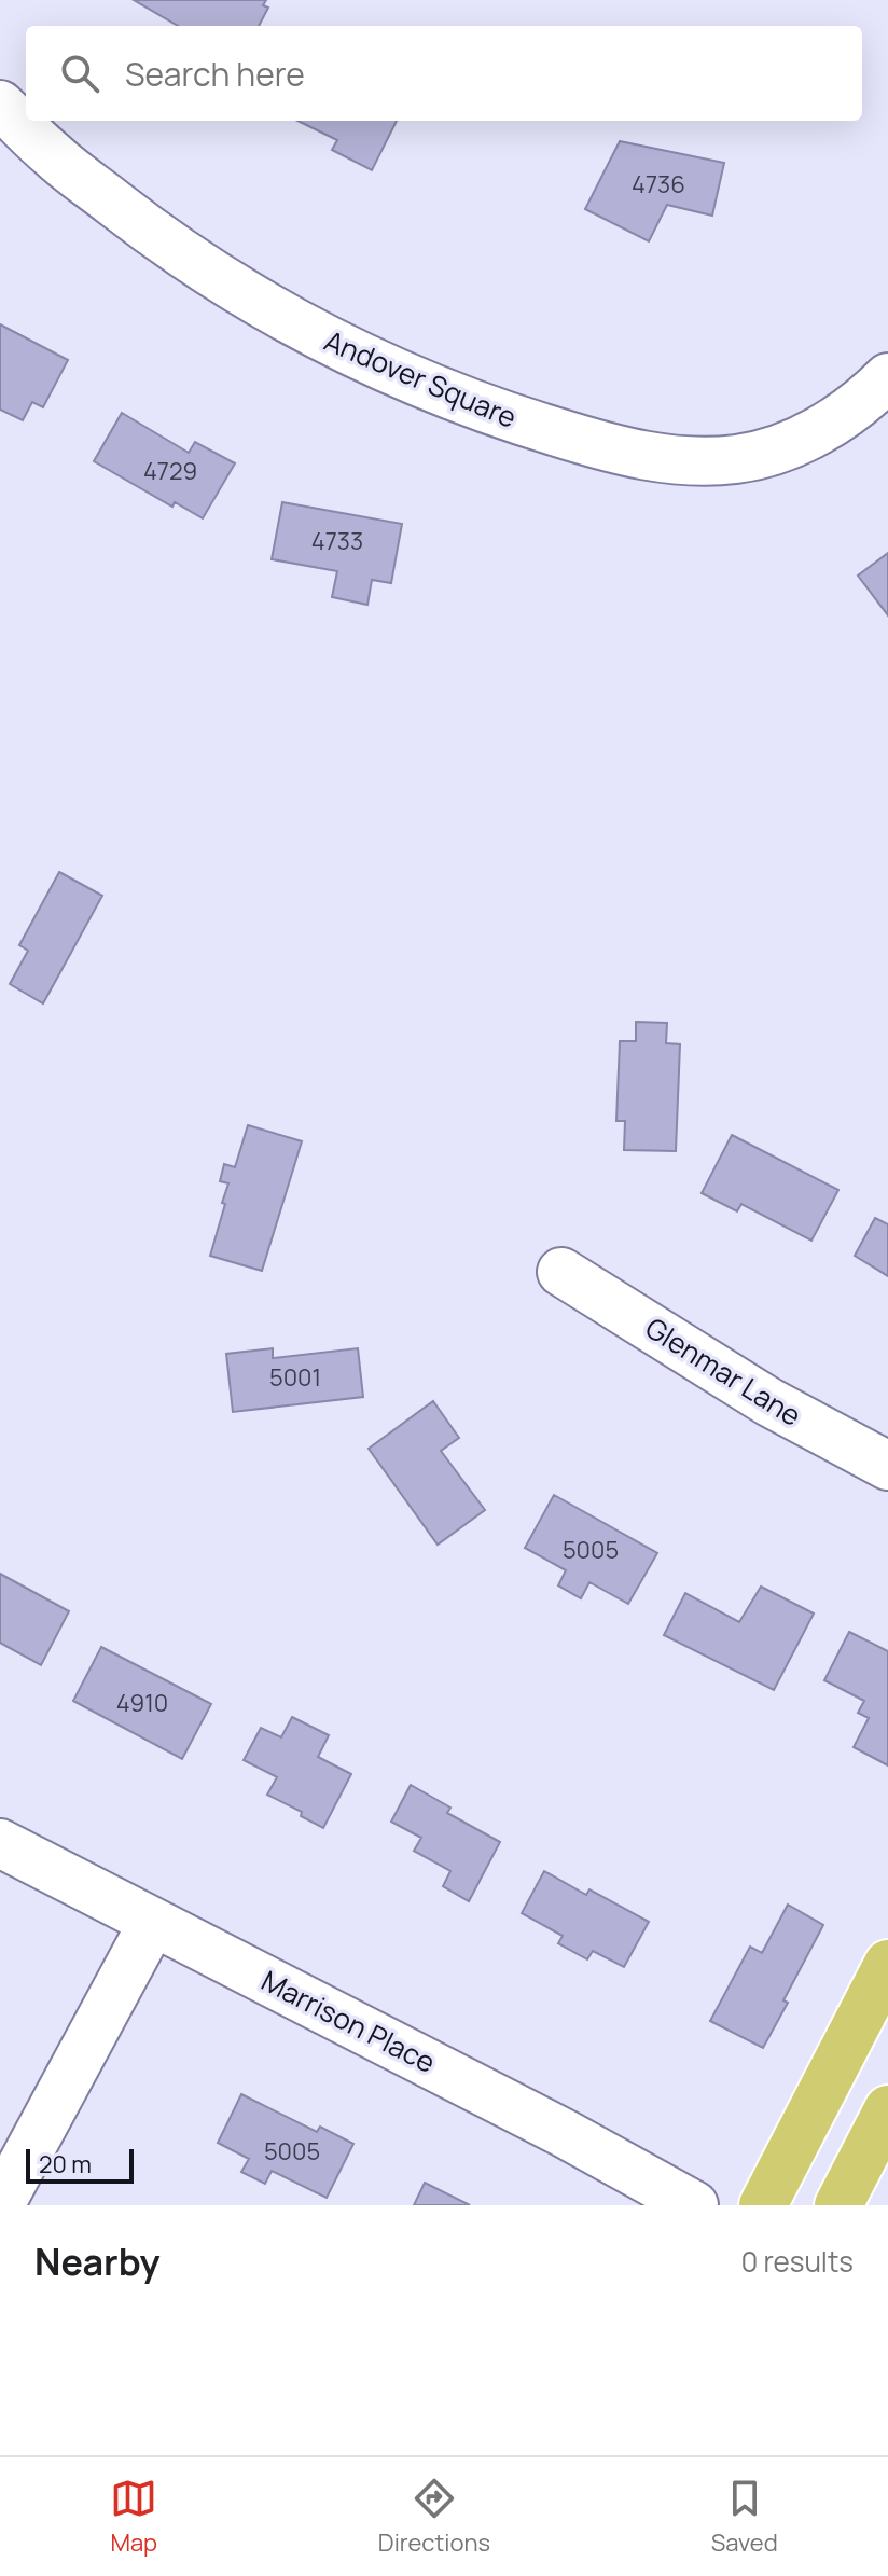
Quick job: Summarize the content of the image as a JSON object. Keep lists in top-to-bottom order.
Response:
{
  "streets": {
    "street": ["Andover Square", "Glenmar Lane", "Marrison Place"]
  },
  "house_numbers": [
    "4736",
    "4729",
    "4733",
    "5001",
    "5005",
    "4910",
    "5005"
  ],
  "scale_bar": "20 m",
  "page": {
    "search": "Search here",
    "scale": "20 m",
    "heading": ["Nearby", "0 results"],
    "nav": ["Map", "Directions", "Saved"]
  }
}
